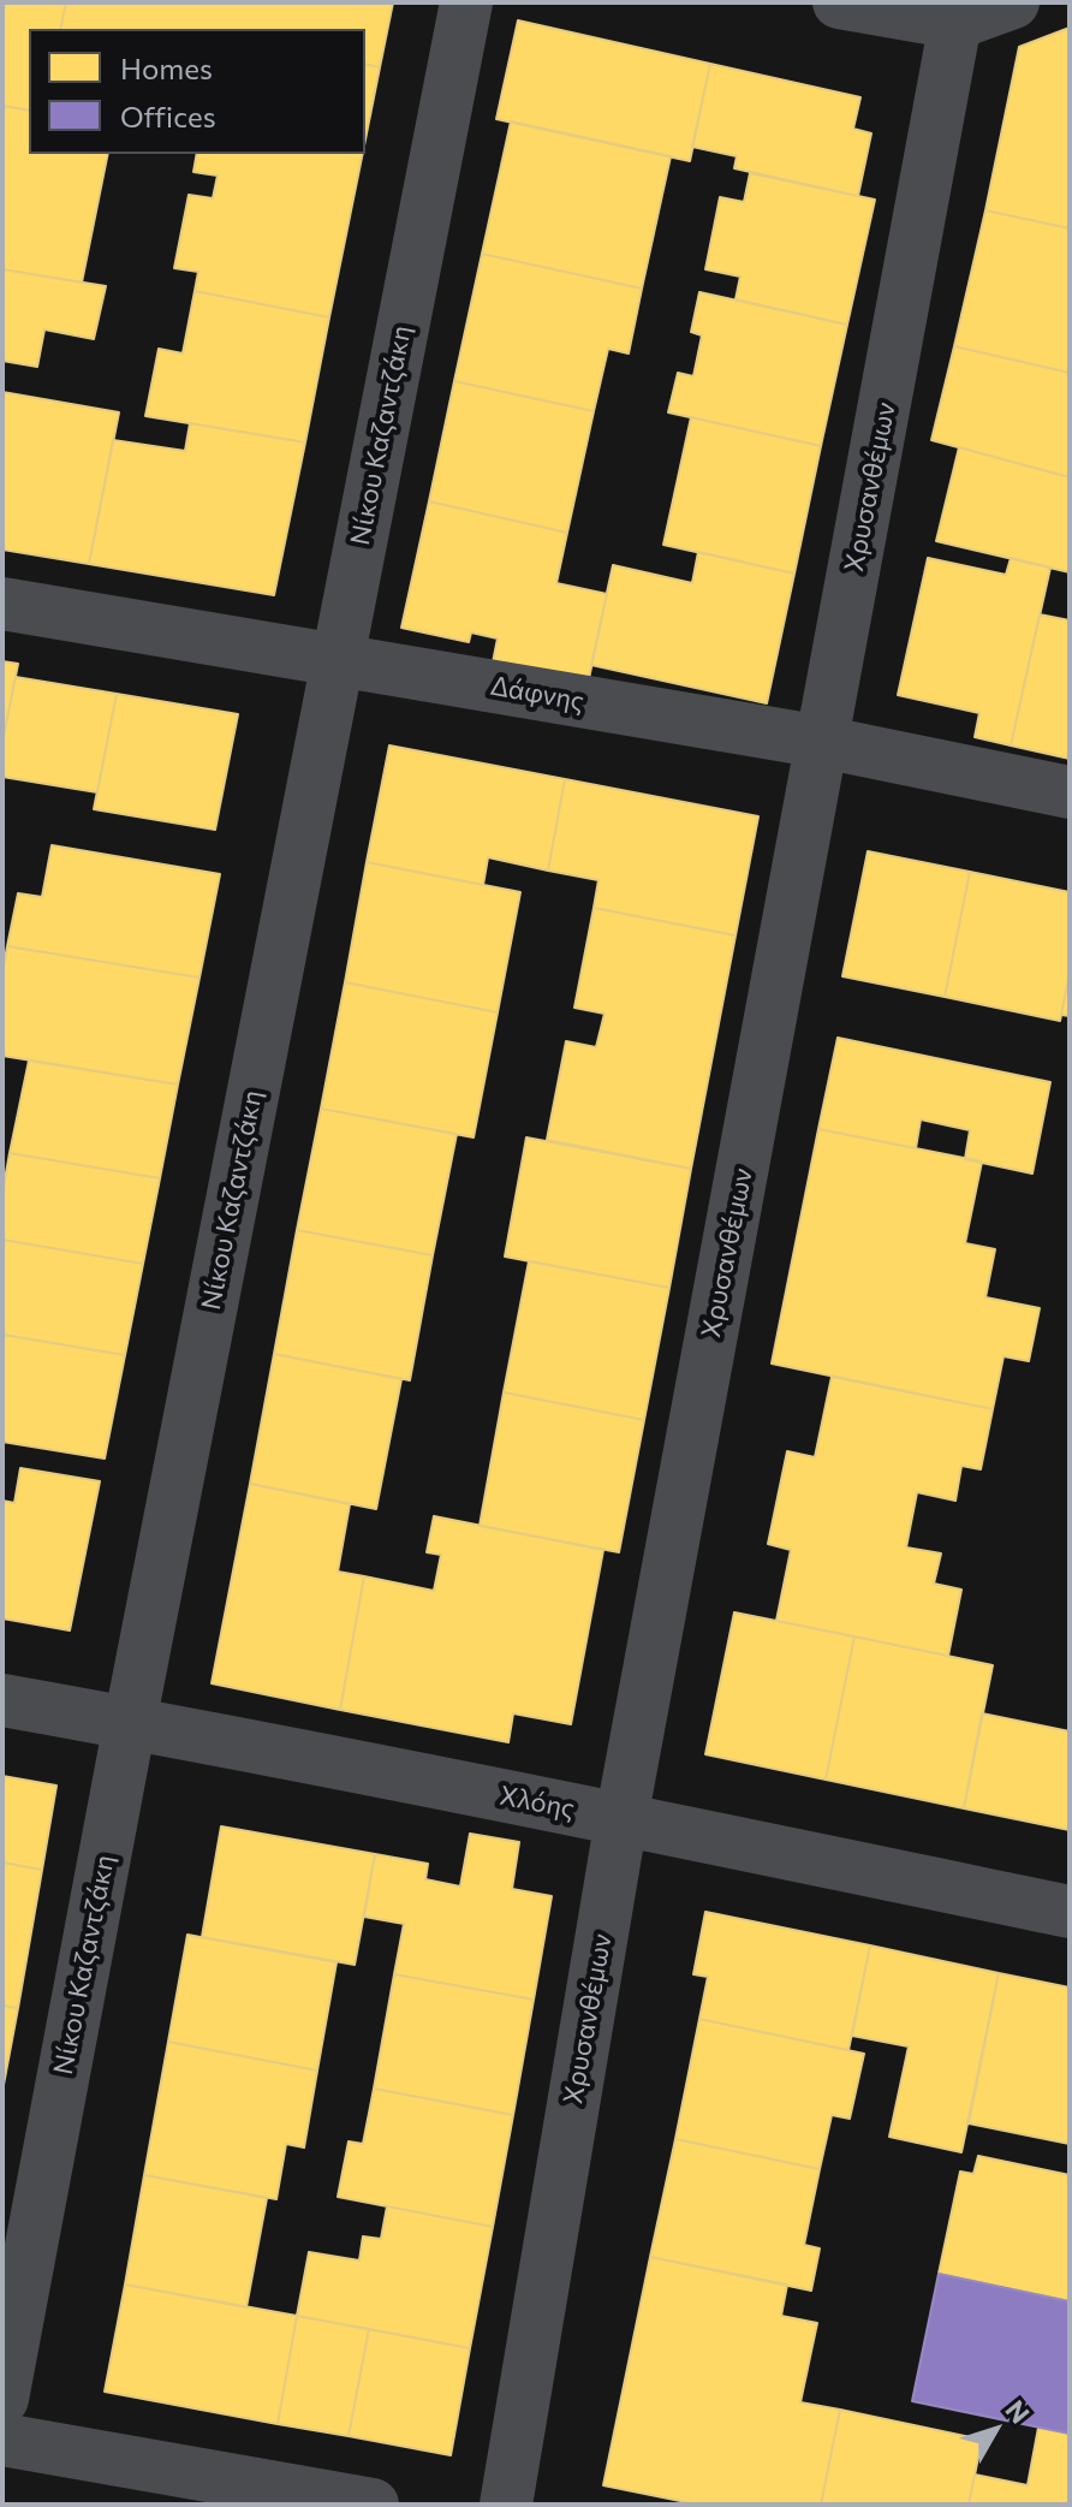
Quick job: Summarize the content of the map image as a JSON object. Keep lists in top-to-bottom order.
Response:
{
  "streets": {
    "street": [
      "Νίκου Καζαντζάκη",
      "Χρυσανθέμων",
      "Δάφνης",
      "Χλόης"
    ]
  },
  "crossings": [
    ["Νίκου Καζαντζάκη", "Δάφνης"],
    ["Νίκου Καζαντζάκη", "Χλόης"],
    ["Χρυσανθέμων", "Δάφνης"],
    ["Χρυσανθέμων", "Χλόης"]
  ],
  "legend": ["Homes", "Offices"],
  "north": "top right"
}
